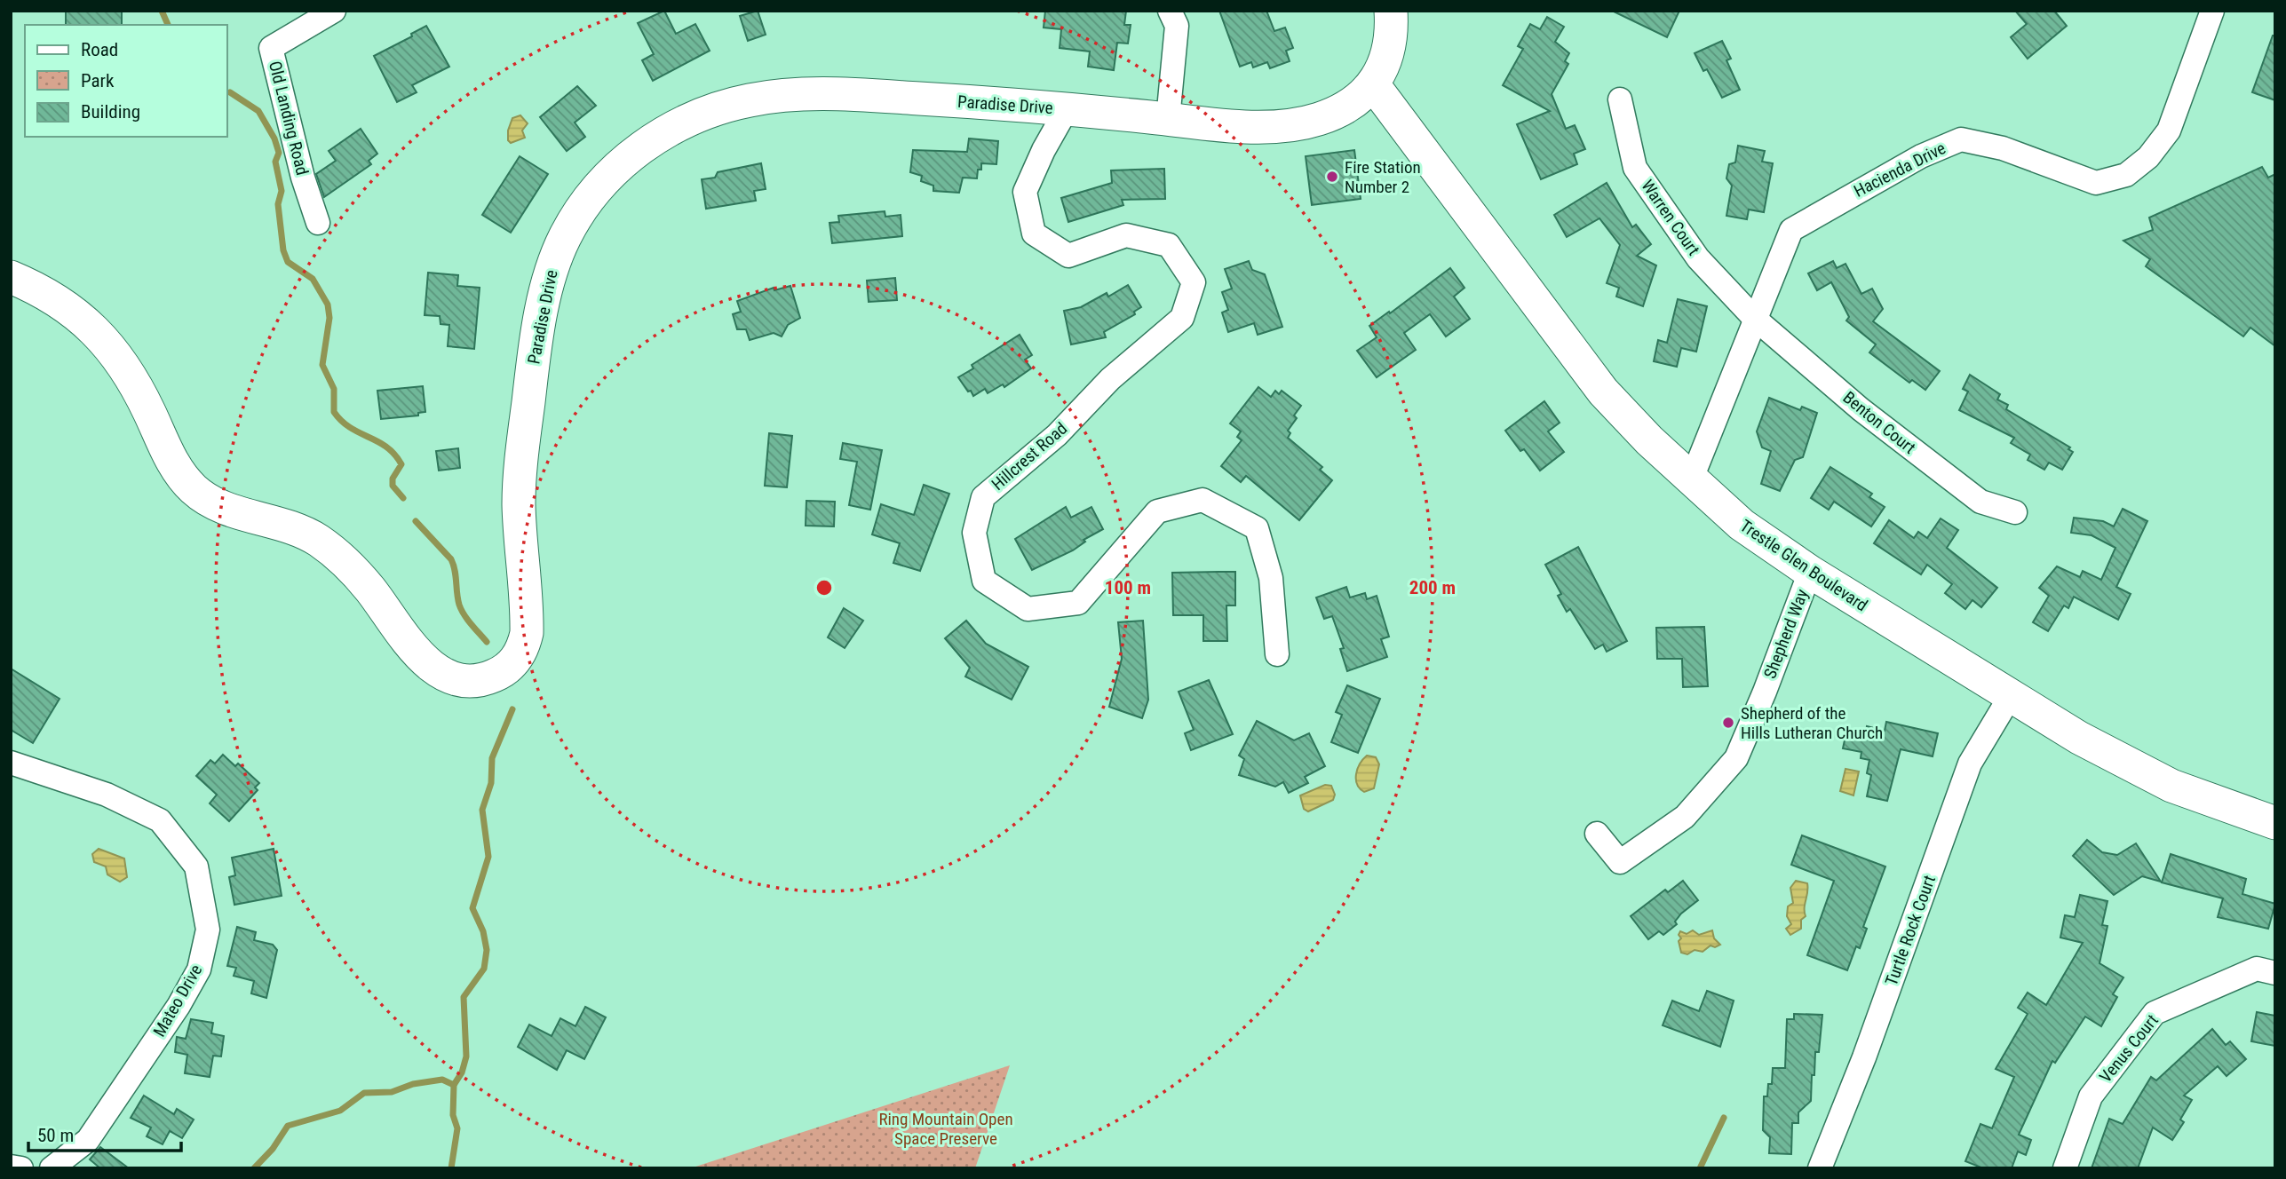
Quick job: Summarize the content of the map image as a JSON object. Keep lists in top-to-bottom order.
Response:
{
  "streets": {
    "street": [
      "Paradise Drive",
      "Old Landing Road",
      "Hacienda Drive",
      "Warren Court",
      "Benton Court",
      "Hillcrest Road",
      "Trestle Glen Boulevard",
      "Shepherd Way",
      "Turtle Rock Court",
      "Mateo Drive",
      "Venus Court"
    ]
  },
  "crossings": [
    ["Paradise Drive", "Hillcrest Road"],
    ["Paradise Drive", "Trestle Glen Boulevard"],
    ["Hacienda Drive", "Warren Court"],
    ["Hacienda Drive", "Benton Court"],
    ["Hacienda Drive", "Trestle Glen Boulevard"],
    ["Warren Court", "Benton Court"],
    ["Trestle Glen Boulevard", "Shepherd Way"],
    ["Trestle Glen Boulevard", "Turtle Rock Court"]
  ],
  "parks": ["Ring Mountain Open Space Preserve"],
  "places": ["Fire Station Number 2", "Shepherd of the Hills Lutheran Church"],
  "legend": ["Road", "Park", "Building"],
  "scale_bar": "50 m",
  "rings": ["100 m", "200 m"]
}
